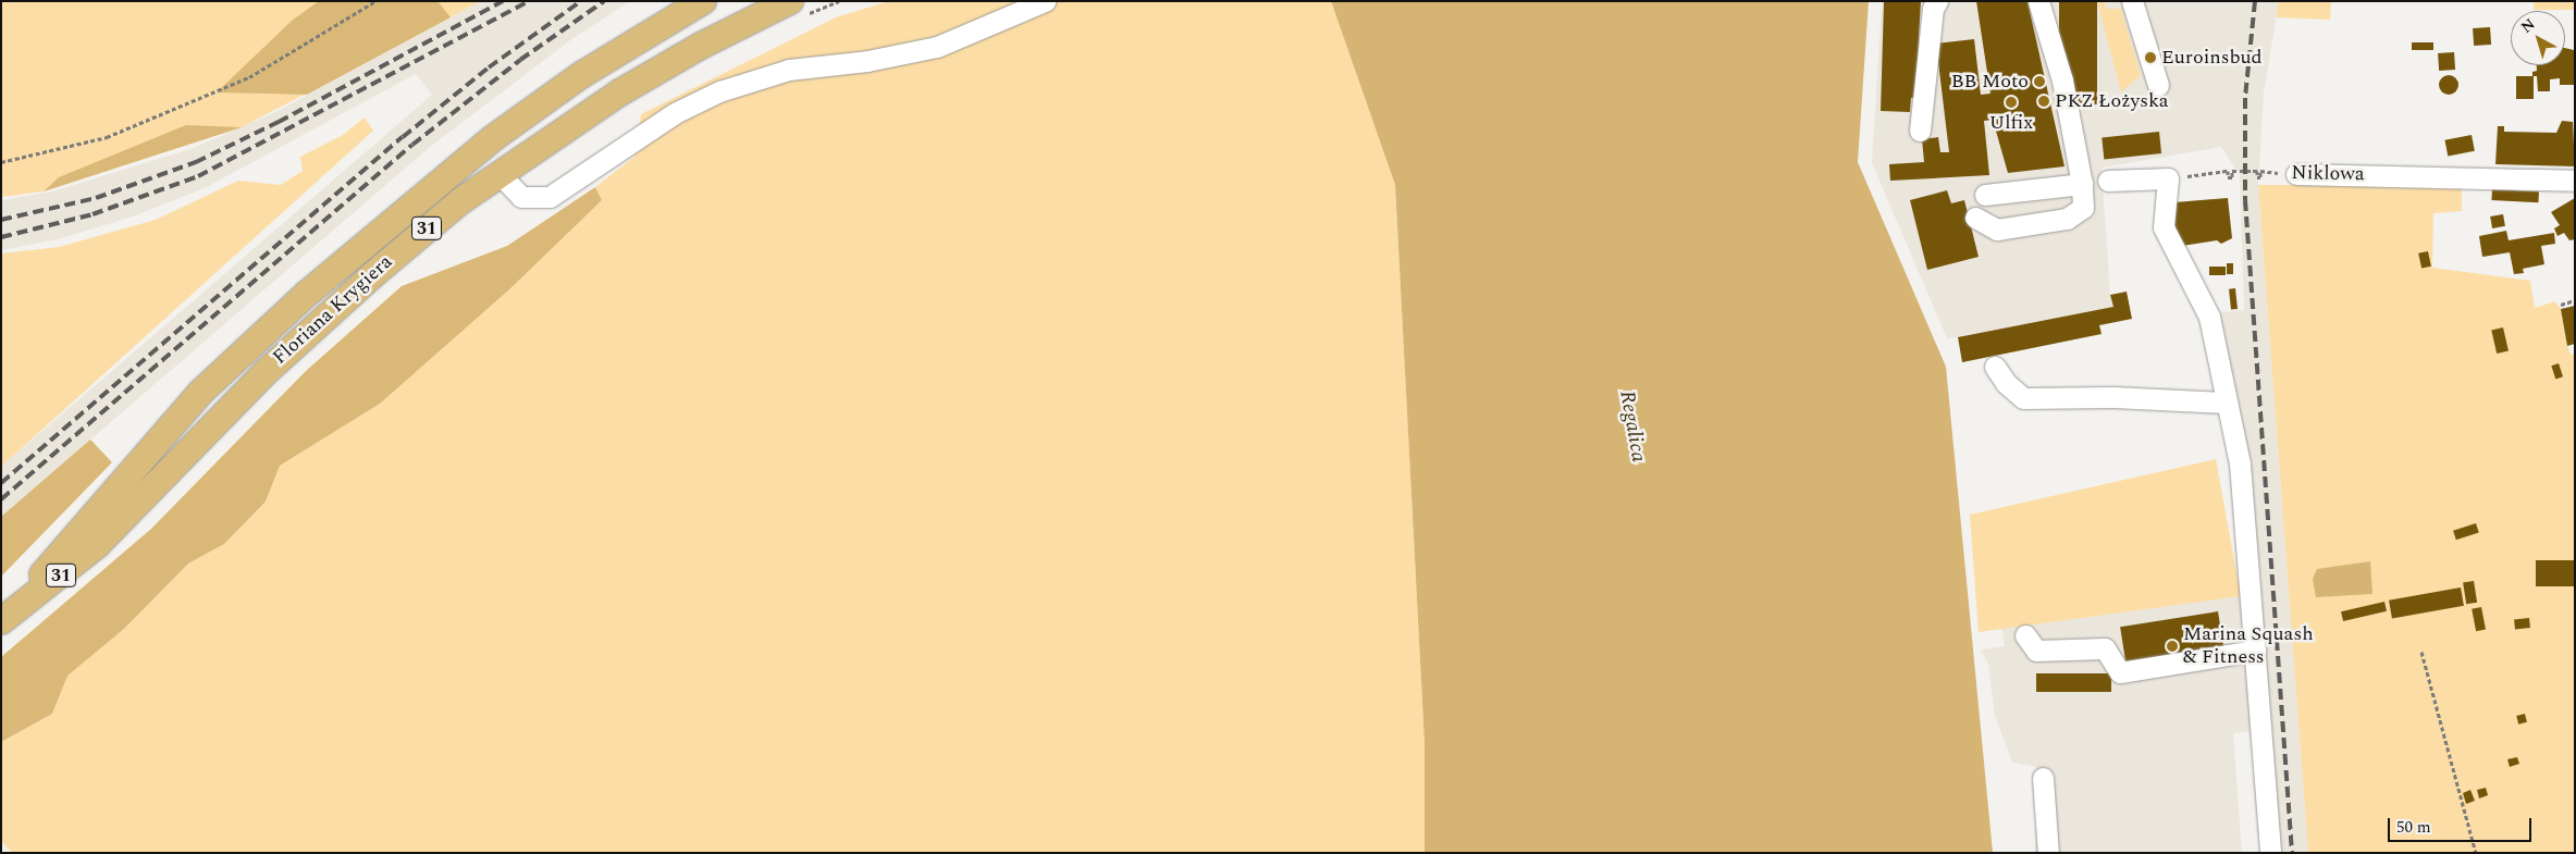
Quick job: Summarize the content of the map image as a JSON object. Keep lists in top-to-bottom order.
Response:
{
  "streets": {
    "main road": ["31", "Floriana Krygiera"],
    "street": ["Niklowa"]
  },
  "water": ["Regalica"],
  "places": [
    "Euroinsbud",
    "BB Moto",
    "PKZ Łożyska",
    "Ulfix",
    "Marina Squash & Fitness"
  ],
  "scale_bar": "50 m",
  "north": "top left"
}
